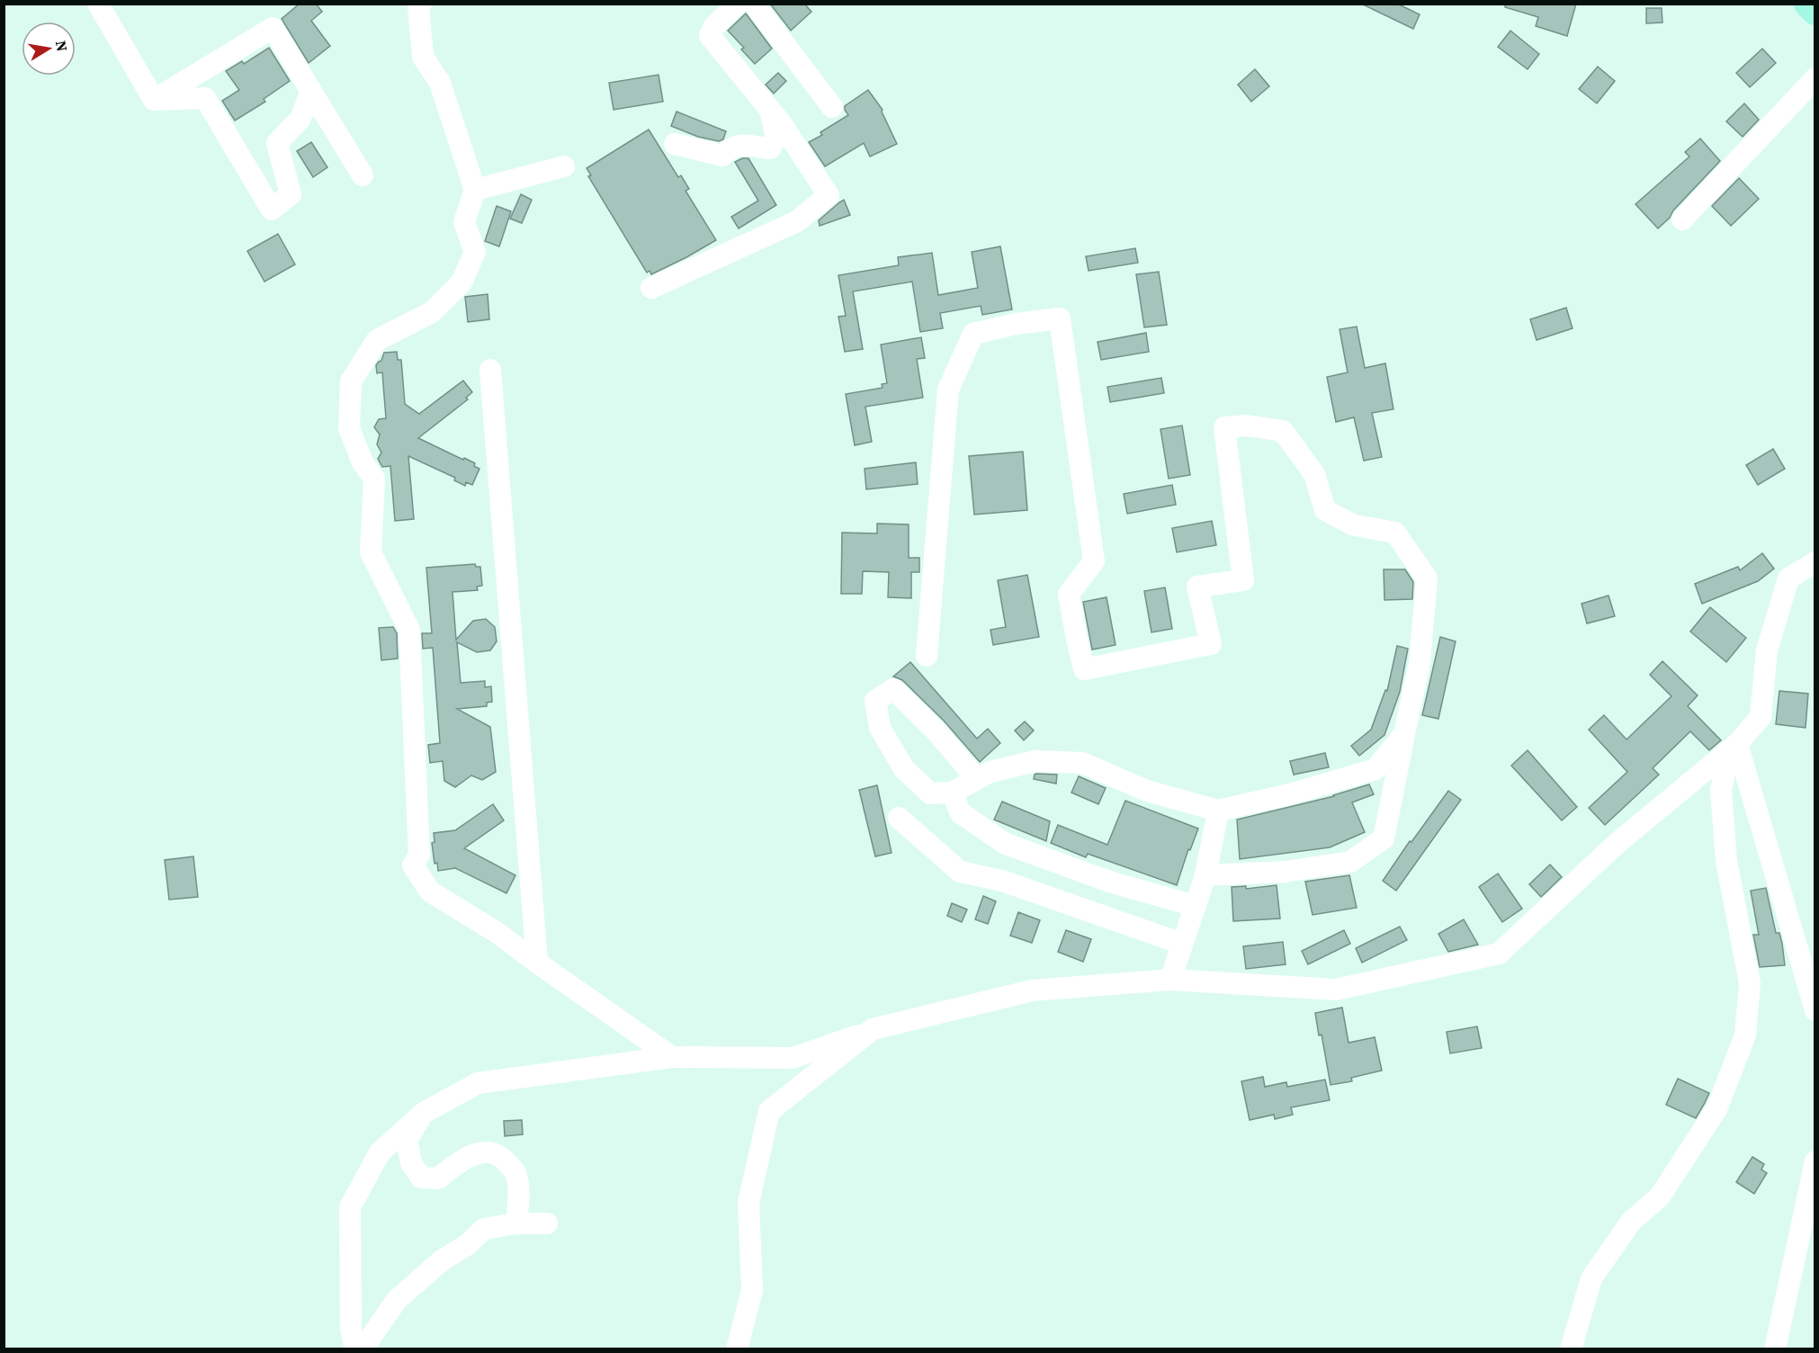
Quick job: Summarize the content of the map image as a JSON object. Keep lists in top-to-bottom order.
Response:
{
  "north": "right"
}
